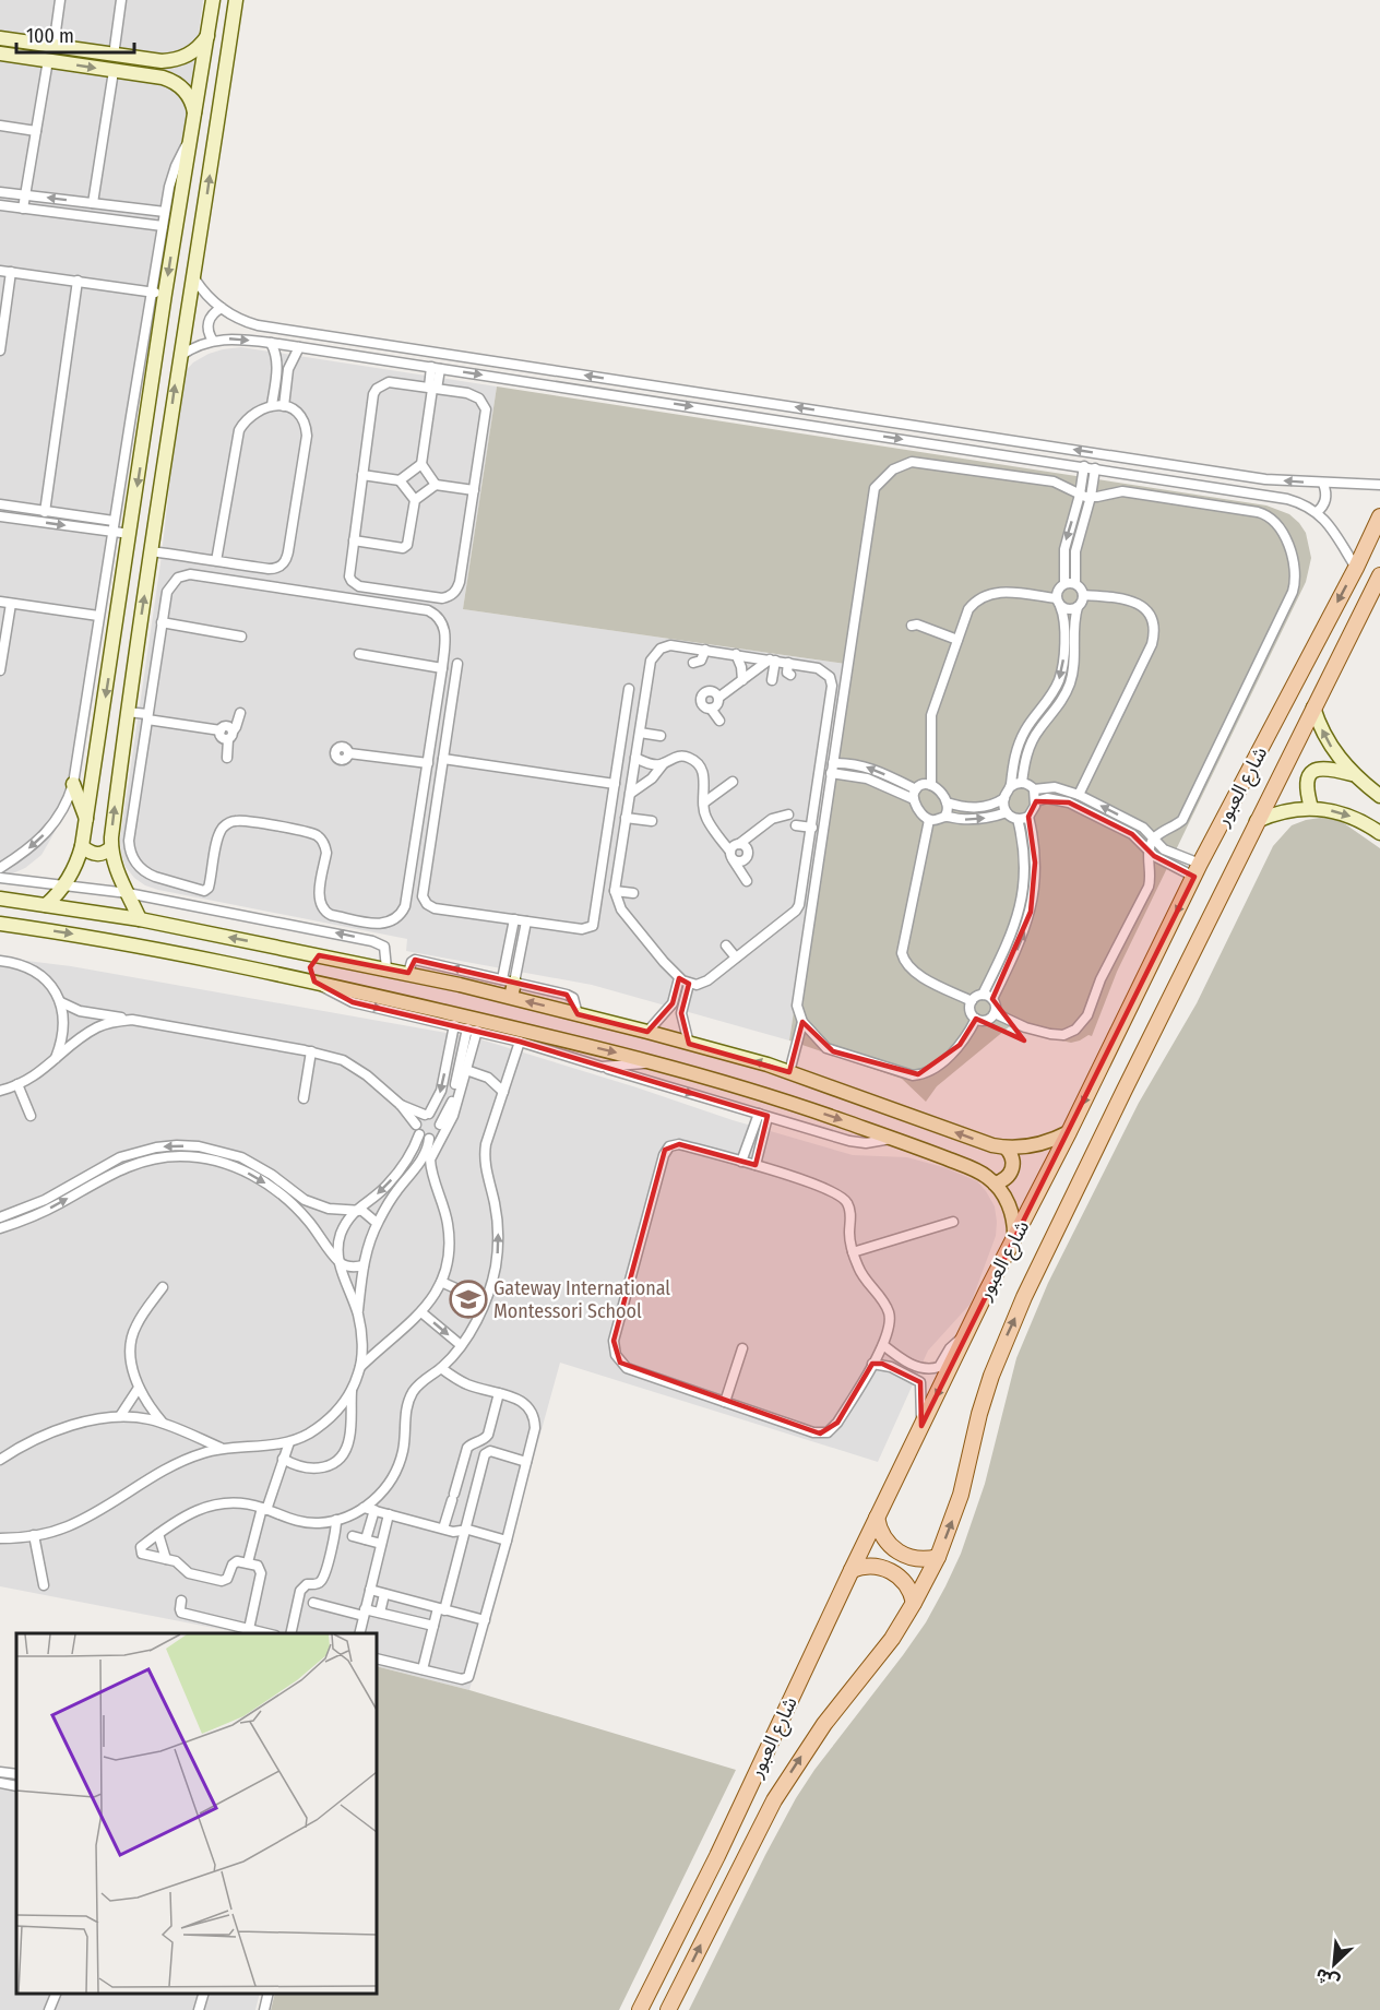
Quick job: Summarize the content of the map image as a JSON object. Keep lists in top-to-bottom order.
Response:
{
  "streets": {
    "main road": ["شارع العبور"]
  },
  "places": {
    "school or university": ["Gateway International Montessori School"]
  },
  "scale_bar": "100 m",
  "north": "bottom left"
}
